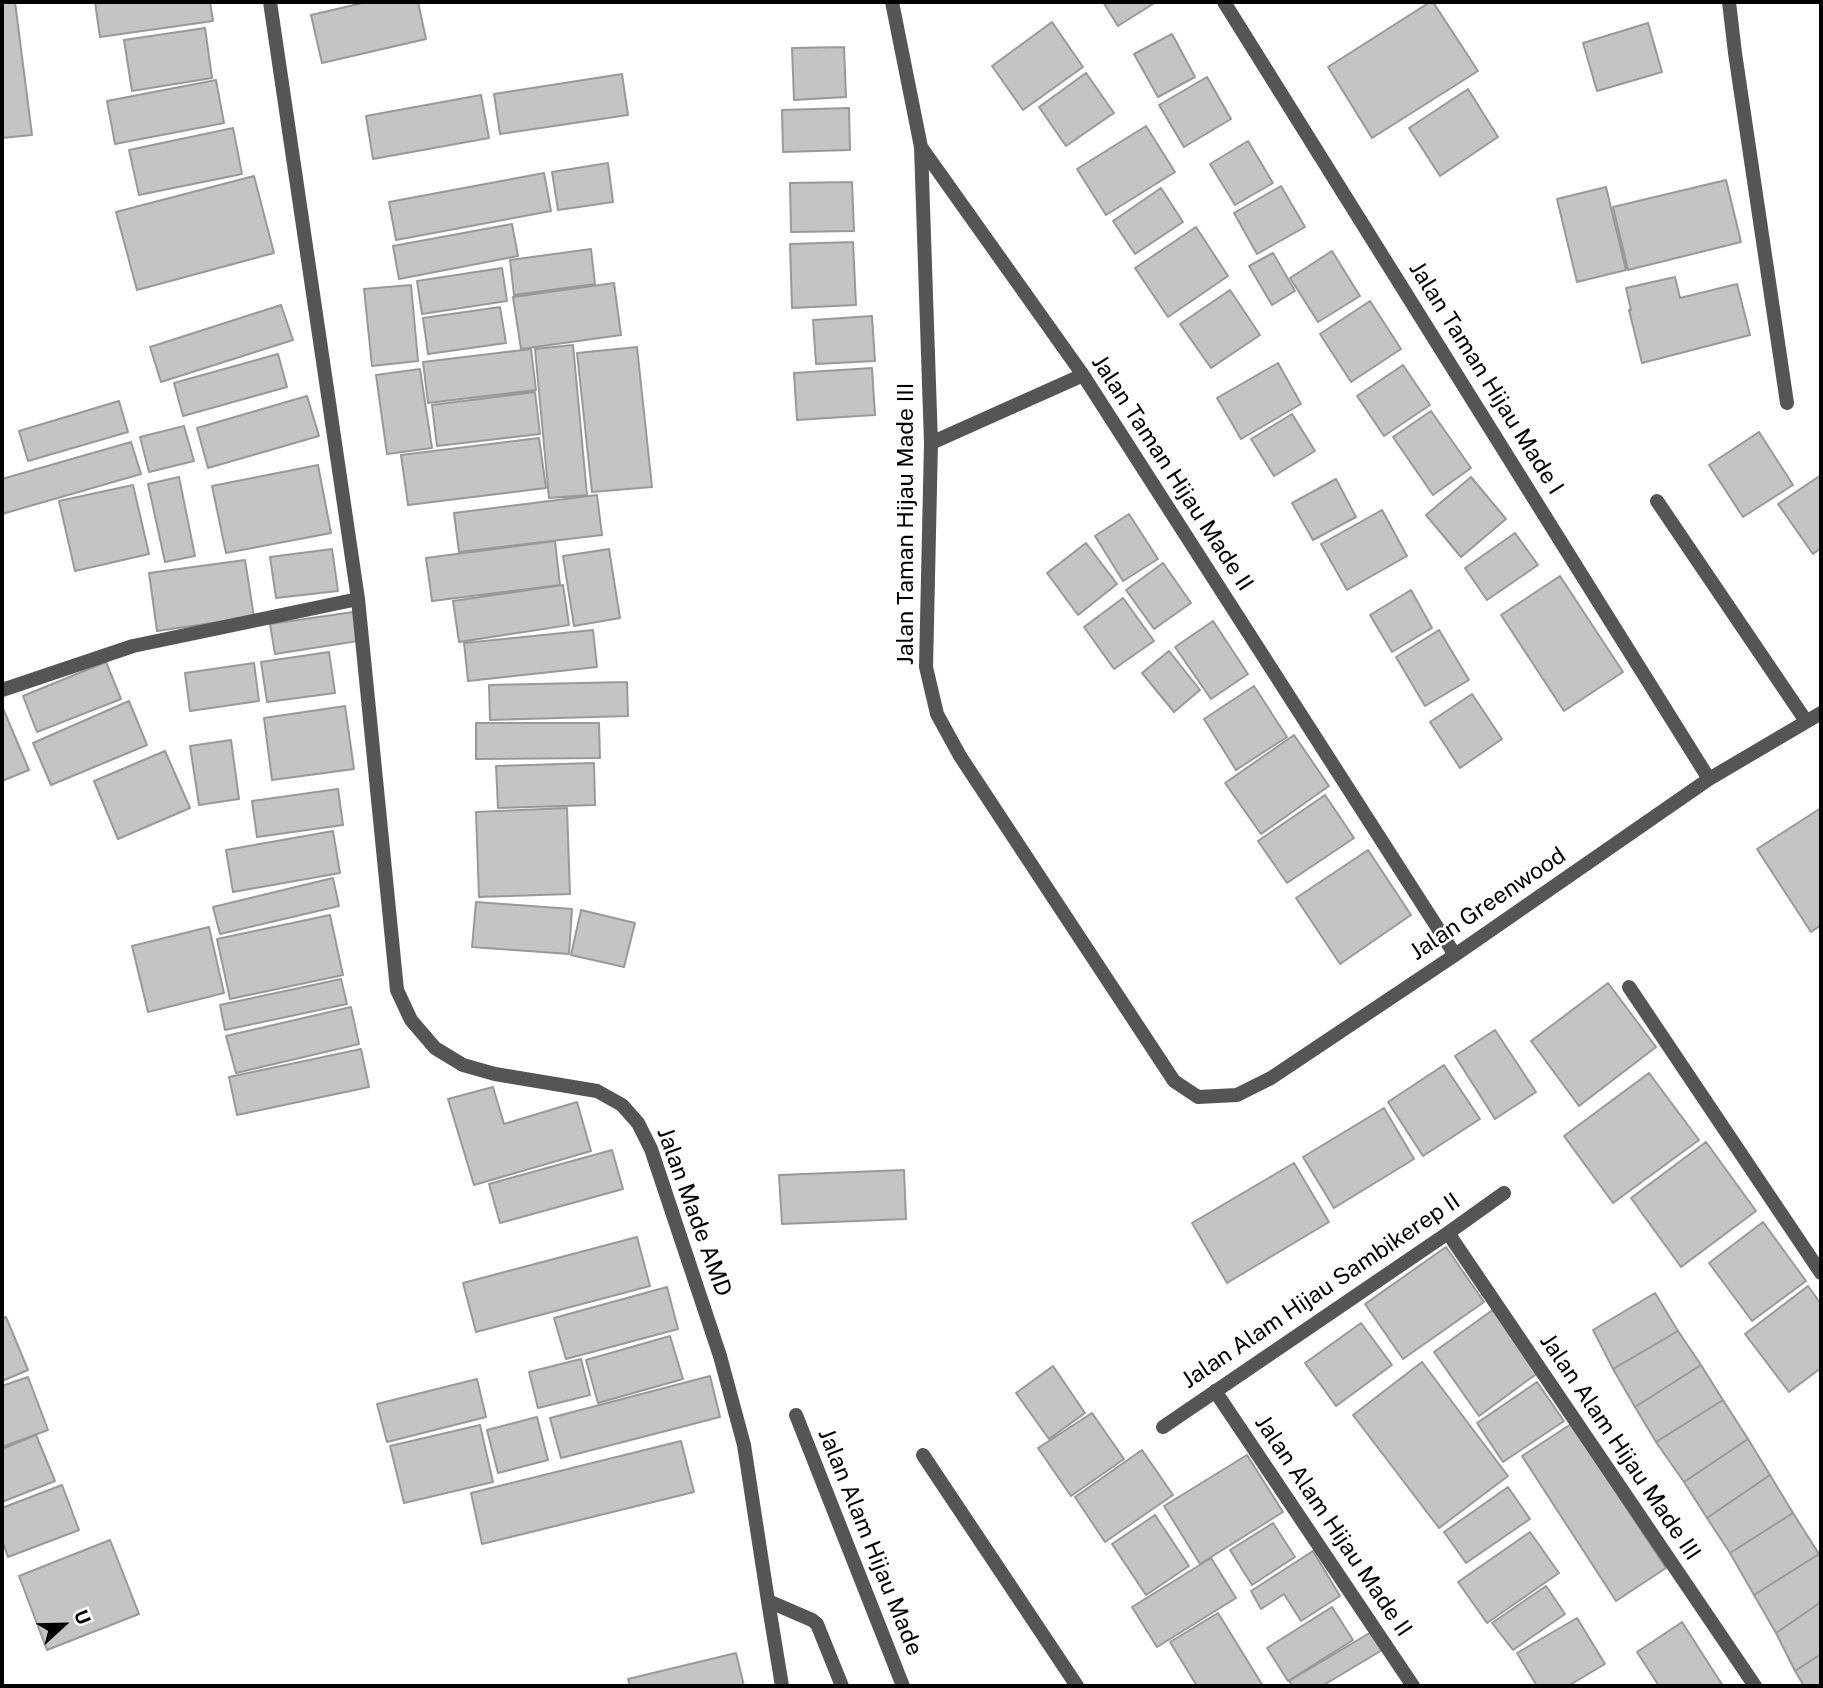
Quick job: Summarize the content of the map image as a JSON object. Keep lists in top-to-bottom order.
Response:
{
  "streets": {
    "street": [
      "Jalan Taman Hijau Made I",
      "Jalan Taman Hijau Made II",
      "Jalan Taman Hijau Made III",
      "Jalan Greenwood",
      "Jalan Made AMD",
      "Jalan Alam Hijau Sambikerep II",
      "Jalan Alam Hijau Made III",
      "Jalan Alam Hijau Made II",
      "Jalan Alam Hijau Made"
    ]
  },
  "crossings": [
    ["Jalan Taman Hijau Made I", "Jalan Greenwood"],
    ["Jalan Taman Hijau Made II", "Jalan Taman Hijau Made III"],
    ["Jalan Taman Hijau Made II", "Jalan Greenwood"],
    ["Jalan Taman Hijau Made III", "Jalan Greenwood"],
    ["Jalan Alam Hijau Sambikerep II", "Jalan Alam Hijau Made III"],
    ["Jalan Alam Hijau Sambikerep II", "Jalan Alam Hijau Made II"]
  ],
  "north": "right"
}
